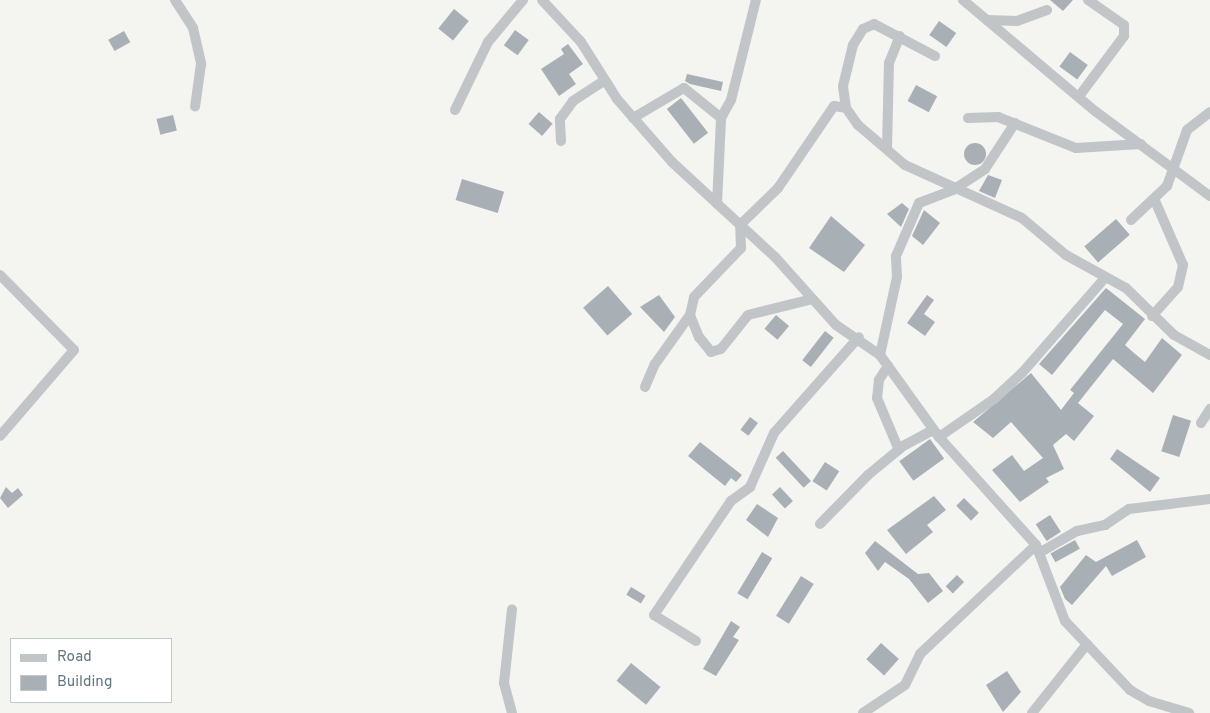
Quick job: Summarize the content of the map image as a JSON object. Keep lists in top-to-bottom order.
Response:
{
  "legend": ["Road", "Building"]
}
